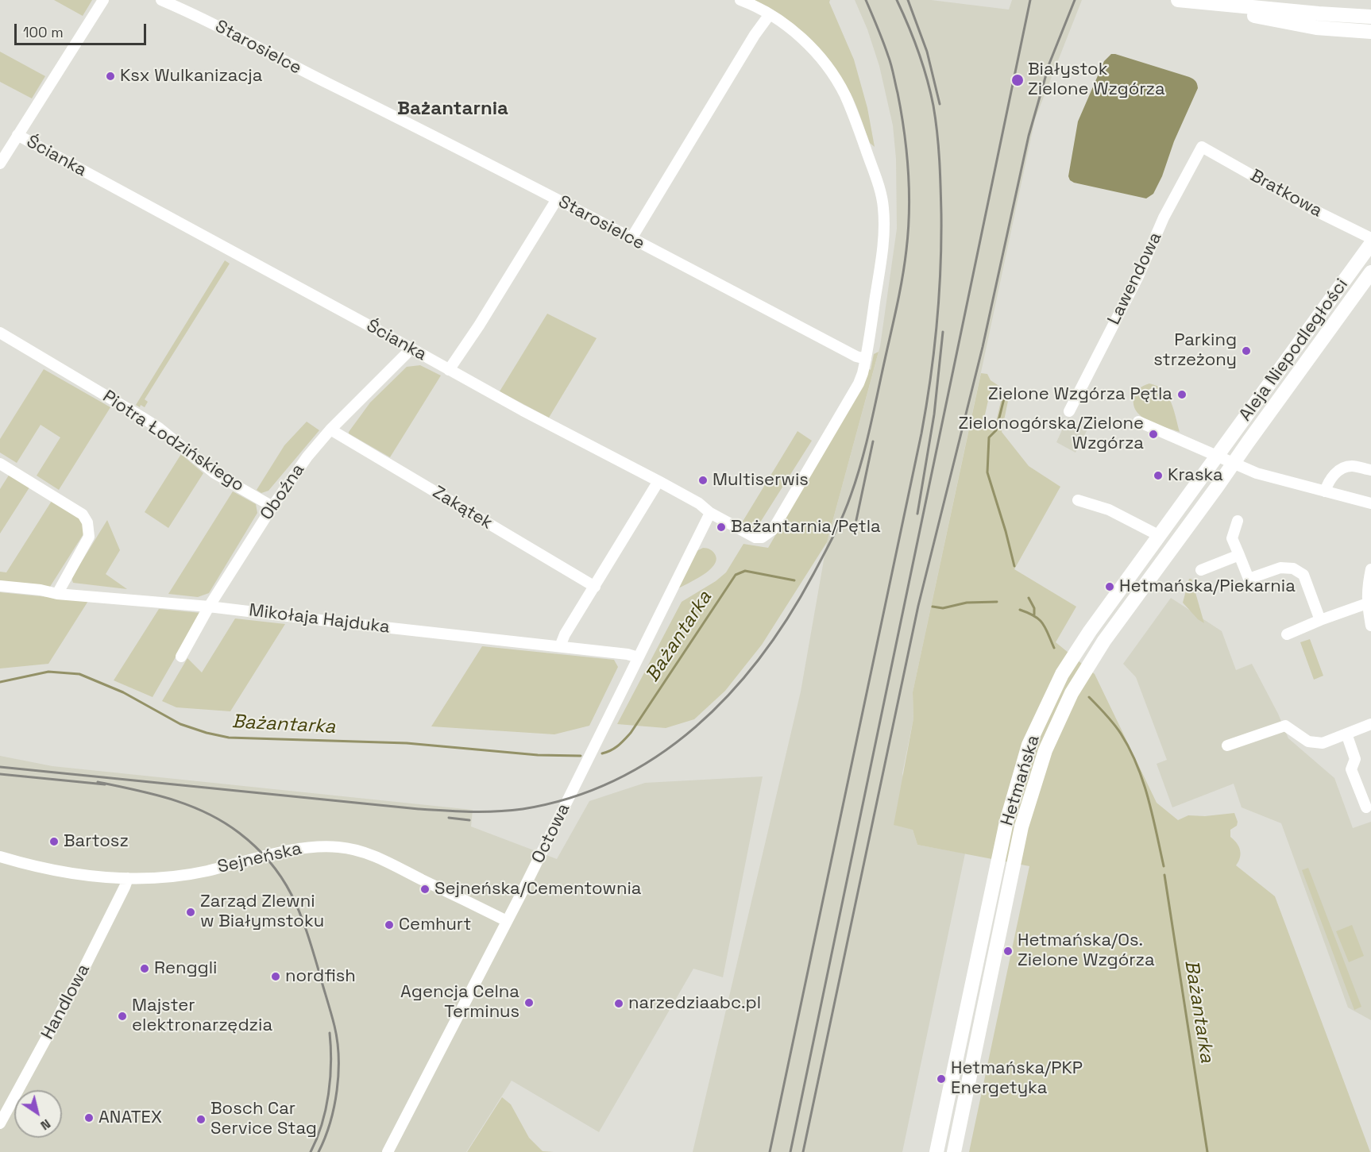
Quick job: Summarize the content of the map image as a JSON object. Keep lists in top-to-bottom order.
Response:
{
  "streets": {
    "main road": ["Aleja Niepodległości", "Hetmańska"],
    "street": [
      "Starosielce",
      "Ścianka",
      "Bratkowa",
      "Lawendowa",
      "Piotra Łodzińskiego",
      "Oboźna",
      "Zakątek",
      "Mikołaja Hajduka",
      "Octowa",
      "Sejneńska",
      "Handlowa"
    ]
  },
  "crossings": [
    ["Starosielce", "Ścianka"],
    ["Ścianka", "Oboźna"],
    ["Ścianka", "Octowa"],
    ["Bratkowa", "Lawendowa"],
    ["Aleja Niepodległości", "Hetmańska"],
    ["Piotra Łodzińskiego", "Oboźna"],
    ["Oboźna", "Zakątek"],
    ["Oboźna", "Mikołaja Hajduka"],
    ["Mikołaja Hajduka", "Octowa"],
    ["Octowa", "Sejneńska"],
    ["Sejneńska", "Handlowa"]
  ],
  "districts": ["Bażantarnia"],
  "water": ["Bażantarka"],
  "places": [
    "Ksx Wulkanizacja",
    "Białystok Zielone Wzgórza",
    "Parking strzeżony",
    "Zielone Wzgórza Pętla",
    "Zielonogórska/Zielone Wzgórza",
    "Kraska",
    "Multiserwis",
    "Bażantarnia/Pętla",
    "Hetmańska/Piekarnia",
    "Bartosz",
    "Sejneńska/Cementownia",
    "Zarząd Zlewni w Białymstoku",
    "Cemhurt",
    "Hetmańska/Os. Zielone Wzgórza",
    "Renggli",
    "nordfish",
    "Agencja Celna Terminus",
    "narzedziaabc.pl",
    "Majster elektronarzędzia",
    "Hetmańska/PKP Energetyka",
    "ANATEX",
    "Bosch Car Service Stag"
  ],
  "scale_bar": "100 m",
  "north": "bottom right"
}
